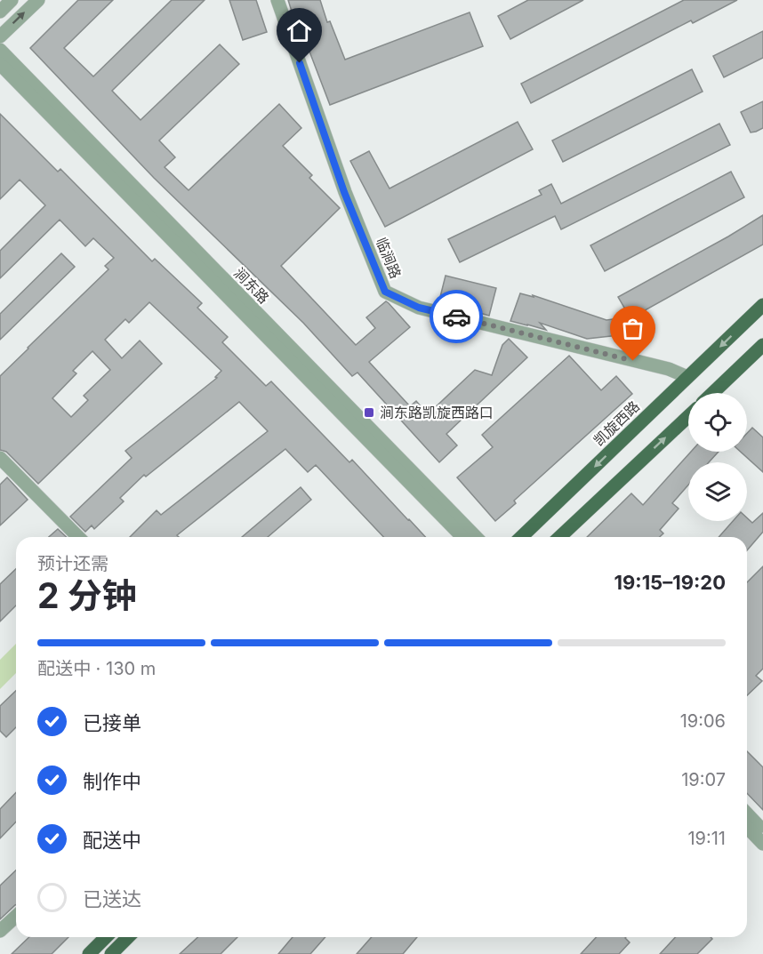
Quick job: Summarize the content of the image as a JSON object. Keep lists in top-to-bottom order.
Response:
{
  "streets": {
    "main road": ["凯旋西路"],
    "street": ["临涧路", "涧东路"]
  },
  "crossings": [
    ["临涧路", "凯旋西路"]
  ],
  "places": {
    "transit": ["涧东路凯旋西路口"]
  },
  "page": {
    "heading": ["2 分钟", "预计还需", "19:15–19:20"],
    "bar": "配送中 · 130 m",
    "list": [
      ["已接单", "19:06"],
      ["制作中", "19:07"],
      ["配送中", "19:11"],
      "已送达"
    ]
  }
}
